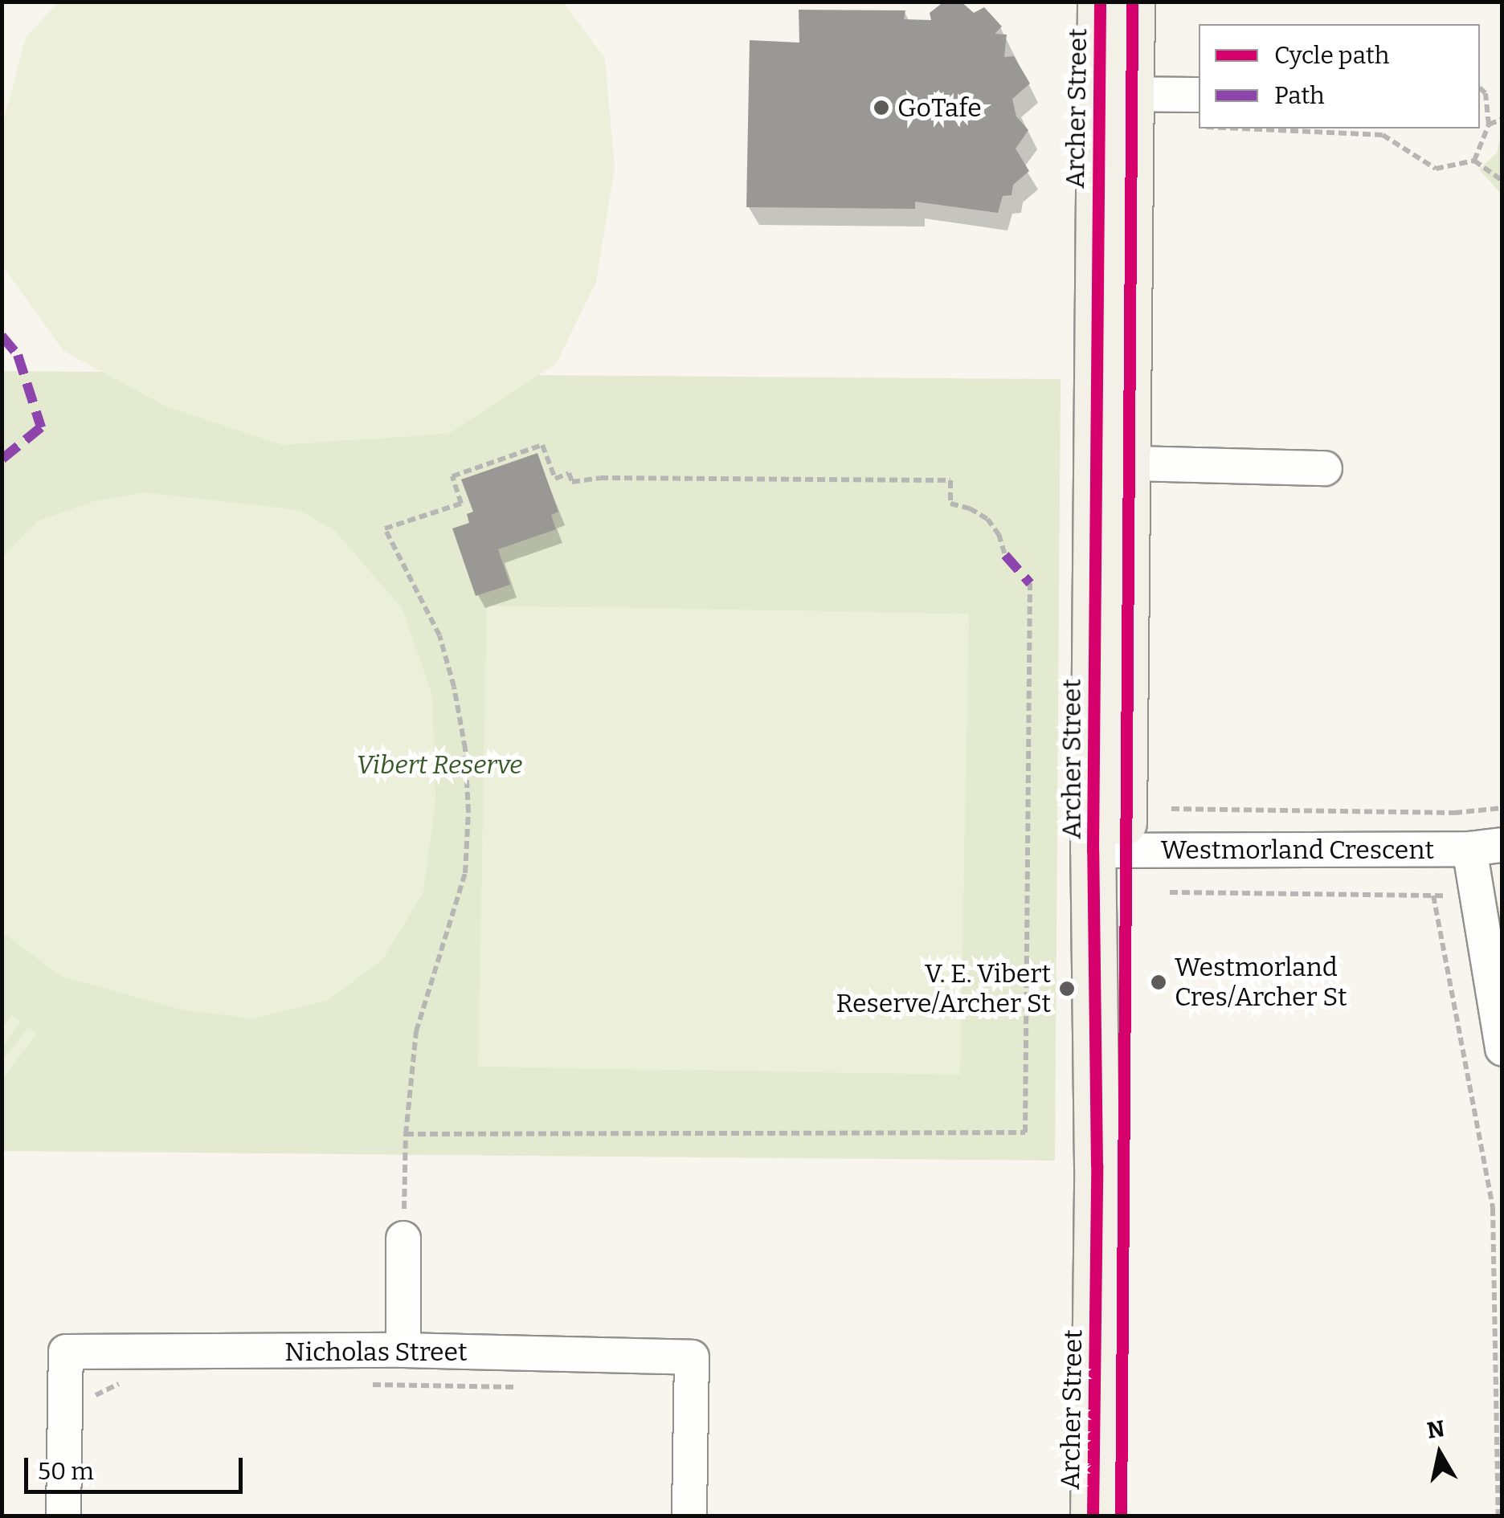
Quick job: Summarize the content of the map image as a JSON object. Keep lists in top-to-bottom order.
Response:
{
  "streets": {
    "main road": ["Archer Street"],
    "street": ["Westmorland Crescent", "Nicholas Street"]
  },
  "crossings": [
    ["Archer Street", "Westmorland Crescent"]
  ],
  "parks": ["Vibert Reserve"],
  "places": ["GoTafe", "Westmorland Cres/Archer St", "V. E. Vibert Reserve/Archer St"],
  "legend": ["Cycle path", "Path"],
  "scale_bar": "50 m",
  "north": "top"
}
